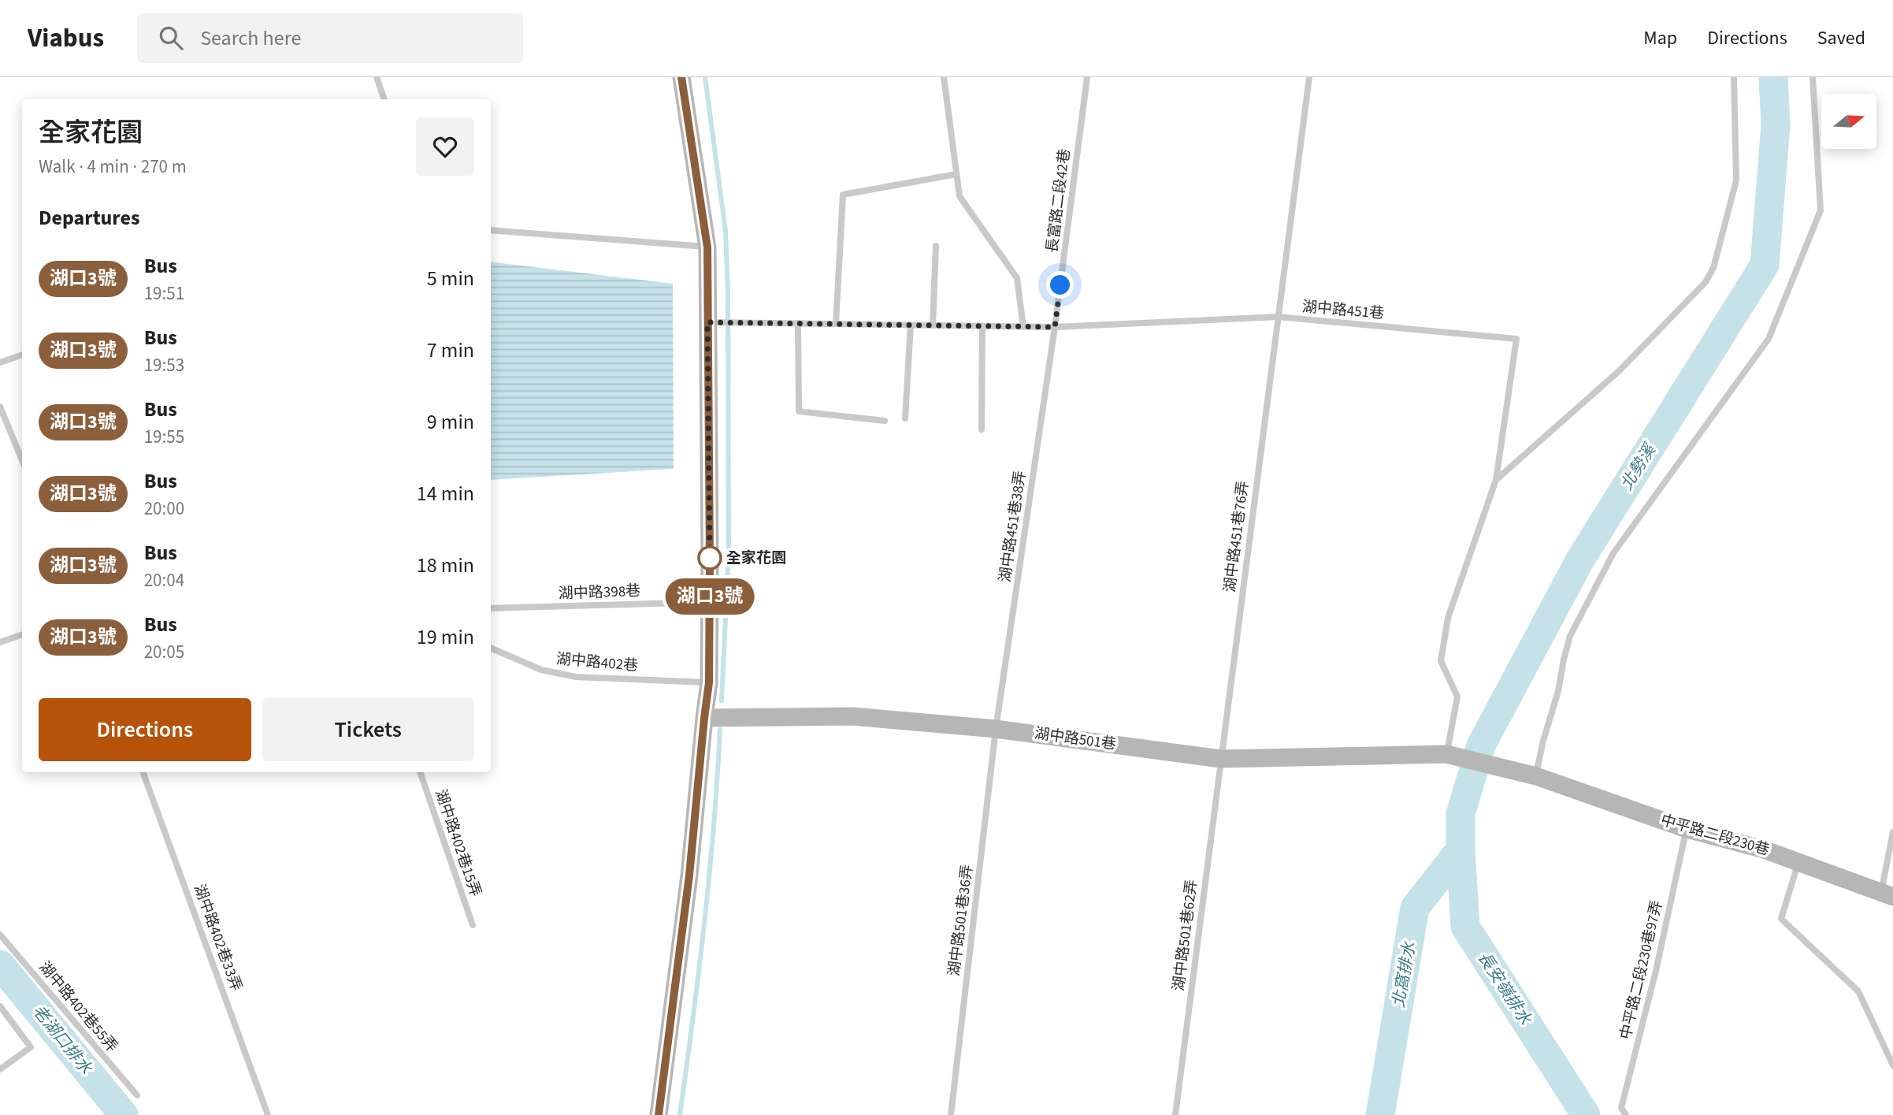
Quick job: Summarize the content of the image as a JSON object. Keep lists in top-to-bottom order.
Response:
{
  "streets": {
    "street": ["湖中路501巷", "中平路二段230巷"],
    "lane": [
      "長富路二段42巷",
      "湖中路451巷",
      "湖中路451巷38弄",
      "湖中路451巷76弄",
      "湖中路398巷",
      "湖中路402巷",
      "湖中路402巷15弄",
      "湖中路501巷36弄",
      "湖中路501巷62弄",
      "湖中路402巷33弄",
      "中平路二段230巷97弄",
      "湖中路402巷55弄"
    ]
  },
  "crossings": [
    ["長富路二段42巷", "湖中路451巷"],
    ["長富路二段42巷", "湖中路451巷38弄"],
    ["湖中路451巷", "湖中路451巷38弄"],
    ["湖中路451巷", "湖中路451巷76弄"],
    ["湖中路451巷", "湖中路501巷"],
    ["湖中路451巷", "中平路二段230巷"],
    ["湖中路451巷38弄", "湖中路501巷"],
    ["湖中路451巷38弄", "湖中路501巷36弄"],
    ["湖中路451巷76弄", "湖中路501巷"],
    ["湖中路451巷76弄", "湖中路501巷62弄"],
    ["湖中路501巷", "中平路二段230巷"],
    ["湖中路501巷", "湖中路501巷36弄"],
    ["湖中路501巷", "湖中路501巷62弄"],
    ["中平路二段230巷", "中平路二段230巷97弄"]
  ],
  "water": [
    "北勢溪",
    "北窩排水",
    "長安嶺排水",
    "老湖口排水"
  ],
  "places": ["全家花園"],
  "lines": ["bus line 湖口3號"],
  "north": "right",
  "page": {
    "header": "Viabus",
    "search": "Search here",
    "nav": ["Map", "Directions", "Saved"],
    "on_map": "湖口3號",
    "heading": [
      ["全家花園", "Walk · 4 min · 270 m"],
      "Departures"
    ],
    "list": [
      {
        "mark": "湖口3號",
        "name": "Bus",
        "note": "19:51",
        "value": "5 min"
      },
      {
        "mark": "湖口3號",
        "name": "Bus",
        "note": "19:53",
        "value": "7 min"
      },
      {
        "mark": "湖口3號",
        "name": "Bus",
        "note": "19:55",
        "value": "9 min"
      },
      {
        "mark": "湖口3號",
        "name": "Bus",
        "note": "20:00",
        "value": "14 min"
      },
      {
        "mark": "湖口3號",
        "name": "Bus",
        "note": "20:04",
        "value": "18 min"
      },
      {
        "mark": "湖口3號",
        "name": "Bus",
        "note": "20:05",
        "value": "19 min"
      }
    ],
    "buttons": ["Directions", "Tickets"]
  }
}
